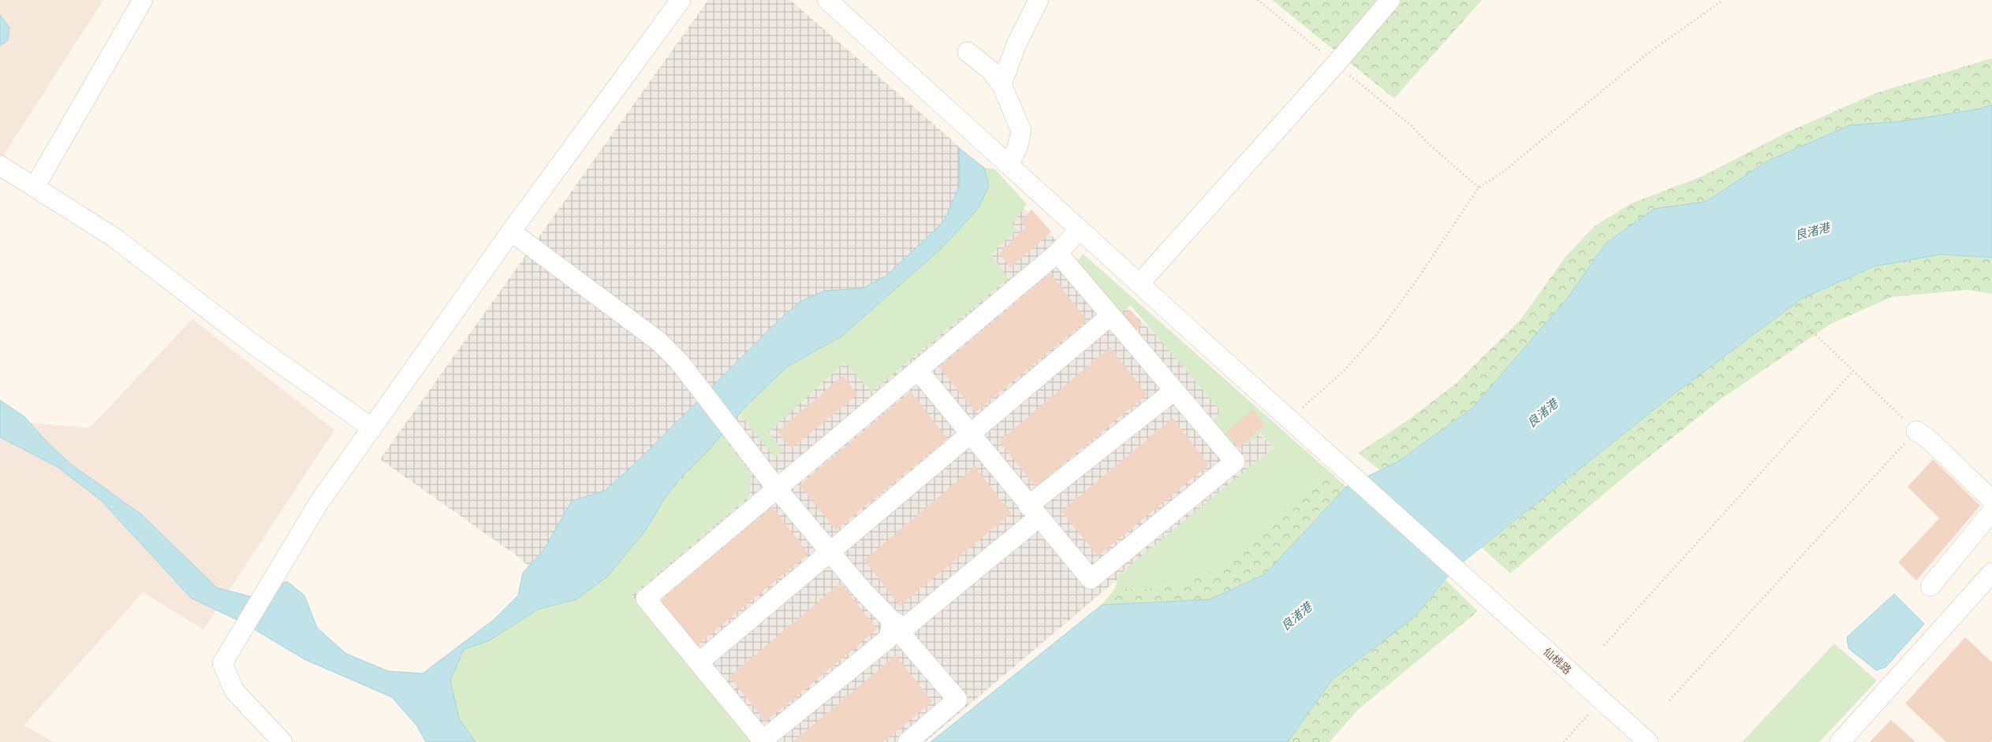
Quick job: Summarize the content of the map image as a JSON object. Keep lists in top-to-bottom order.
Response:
{
  "streets": {
    "street": ["仙桃路"]
  },
  "water": ["良渚港"]
}
